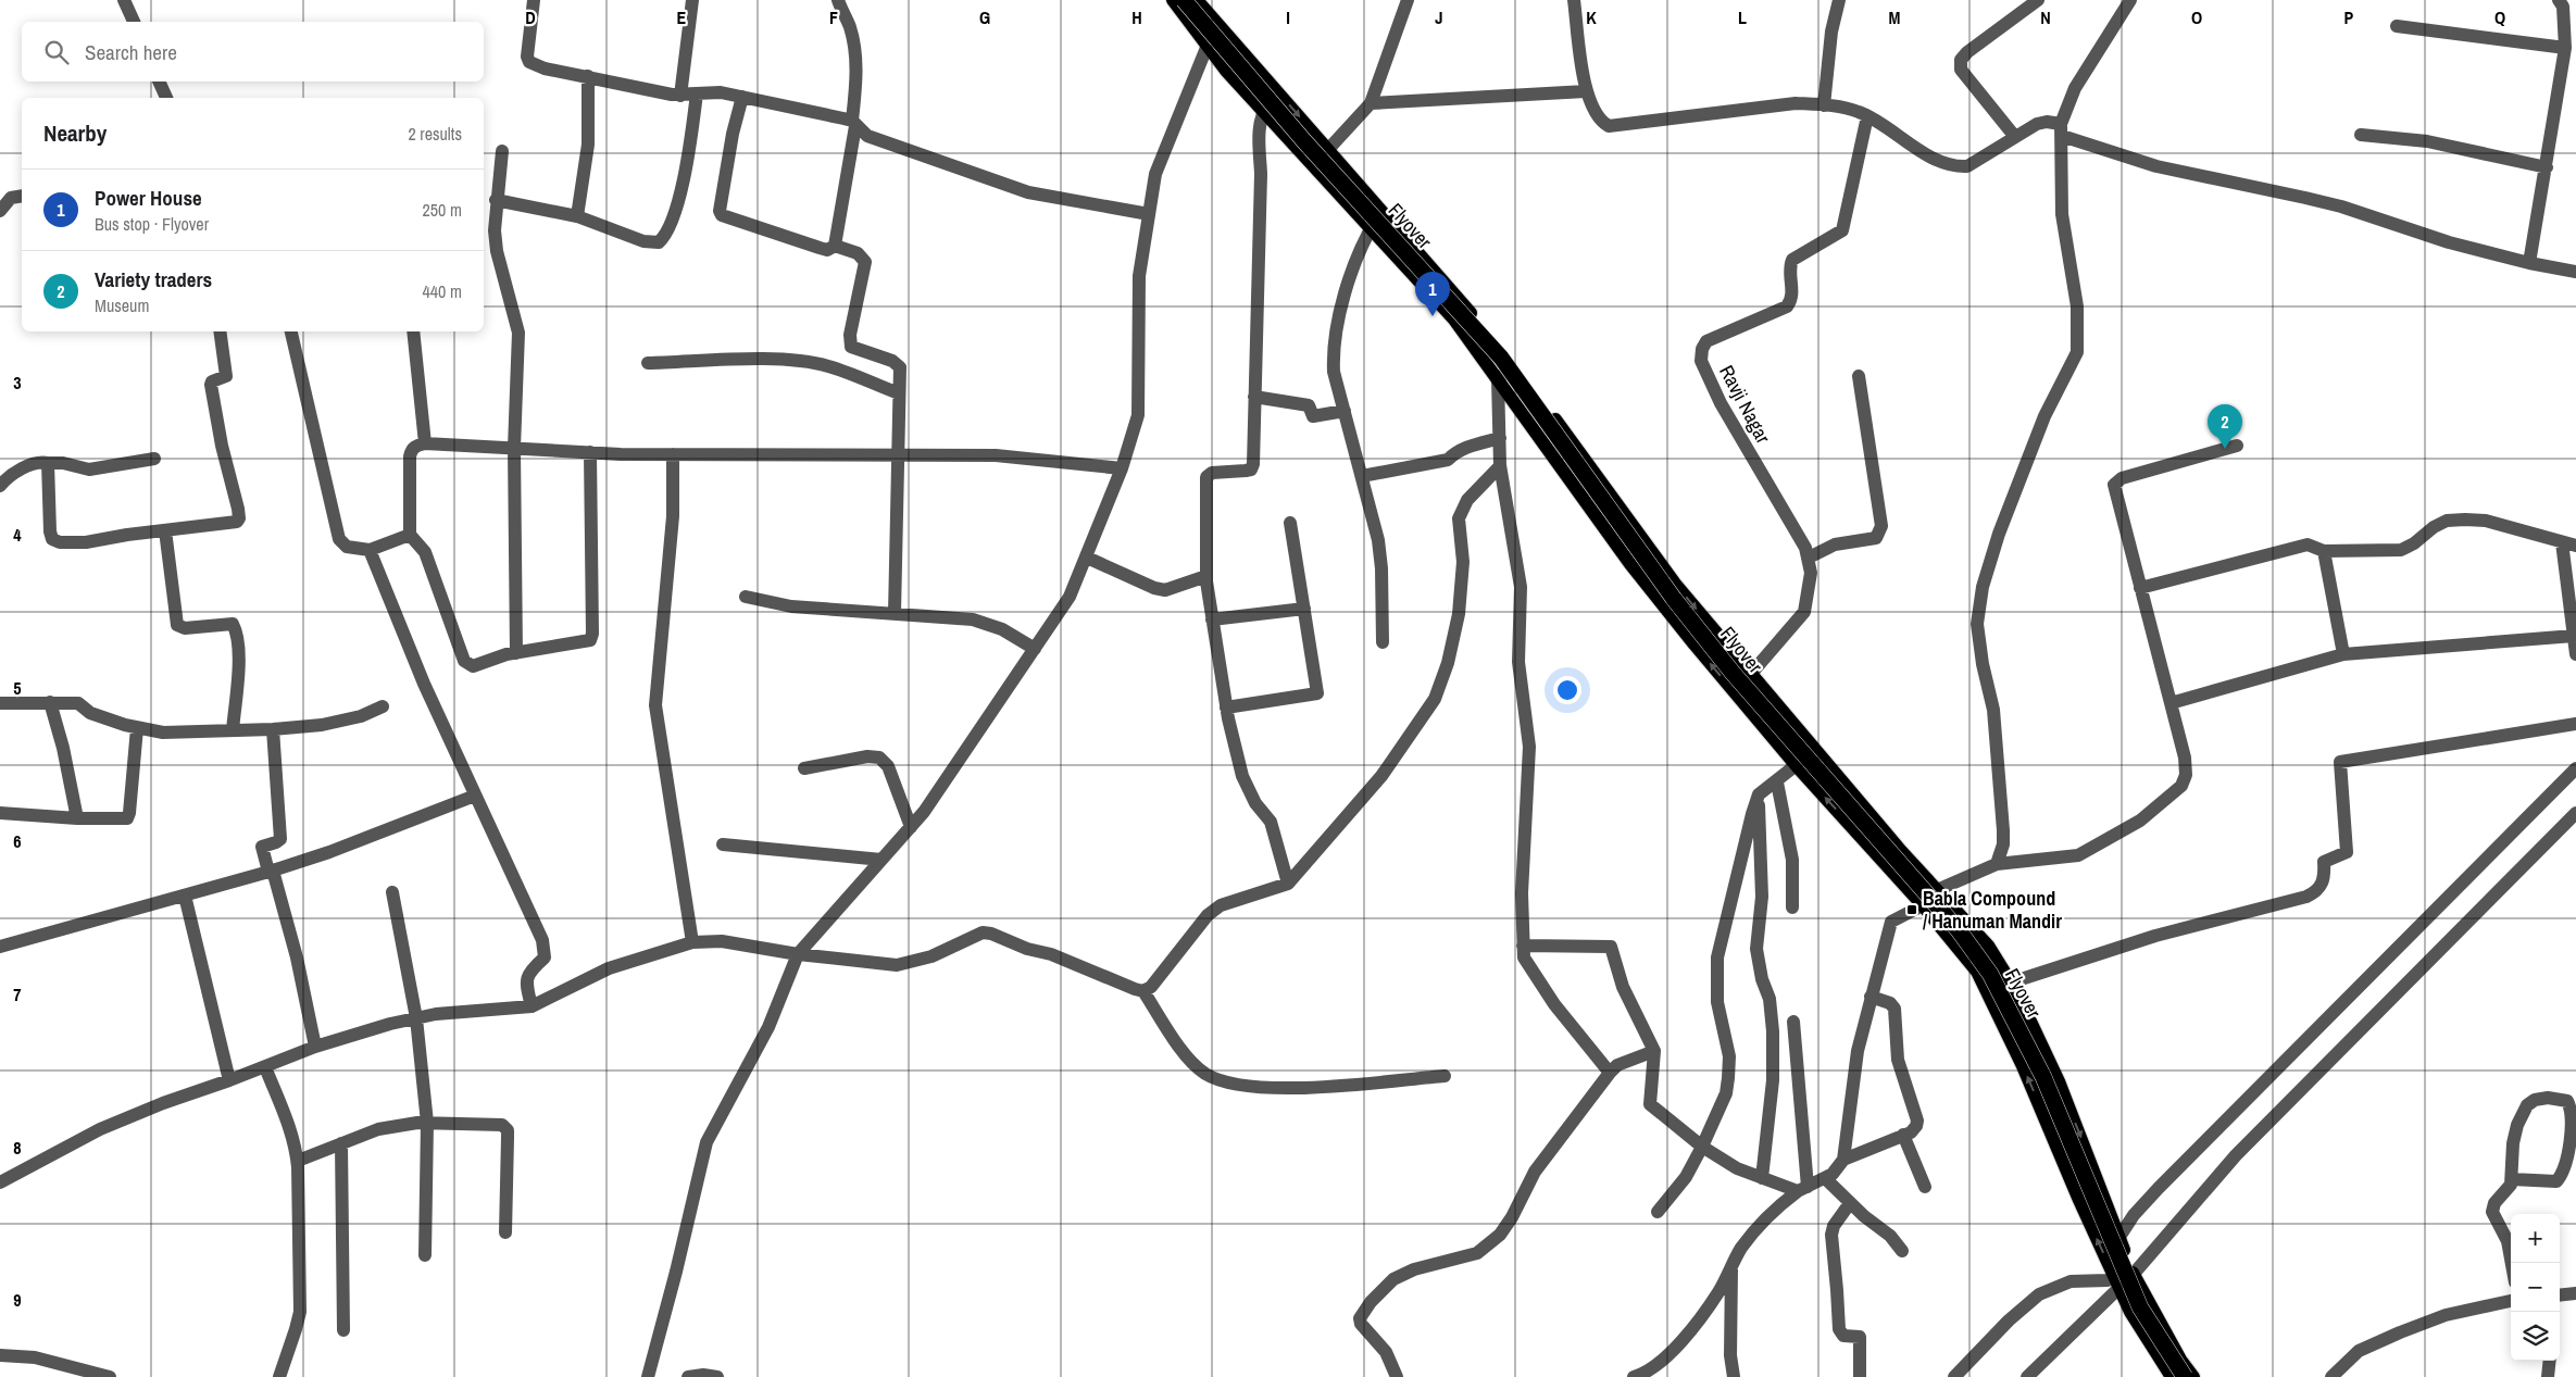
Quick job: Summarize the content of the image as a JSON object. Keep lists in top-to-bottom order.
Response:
{
  "streets": {
    "highway": ["Flyover"],
    "street": ["Ravji Nagar"]
  },
  "places": {
    "transit": ["Babla Compound / Hanuman Mandir"]
  },
  "page": {
    "search": "Search here",
    "heading": ["Nearby", "2 results"],
    "list": [
      {
        "mark": "1",
        "name": "Power House",
        "note": "Bus stop · Flyover",
        "value": "250 m"
      },
      {
        "mark": "2",
        "name": "Variety traders",
        "note": "Museum",
        "value": "440 m"
      }
    ],
    "pins": ["1", "2"],
    "map_buttons": ["+", "−"]
  },
  "grid": {
    "columns": [
      "D",
      "E",
      "F",
      "G",
      "H",
      "I",
      "J",
      "K",
      "L",
      "M",
      "N",
      "O",
      "P",
      "Q"
    ],
    "rows": [
      "3",
      "4",
      "5",
      "6",
      "7",
      "8",
      "9"
    ]
  }
}
